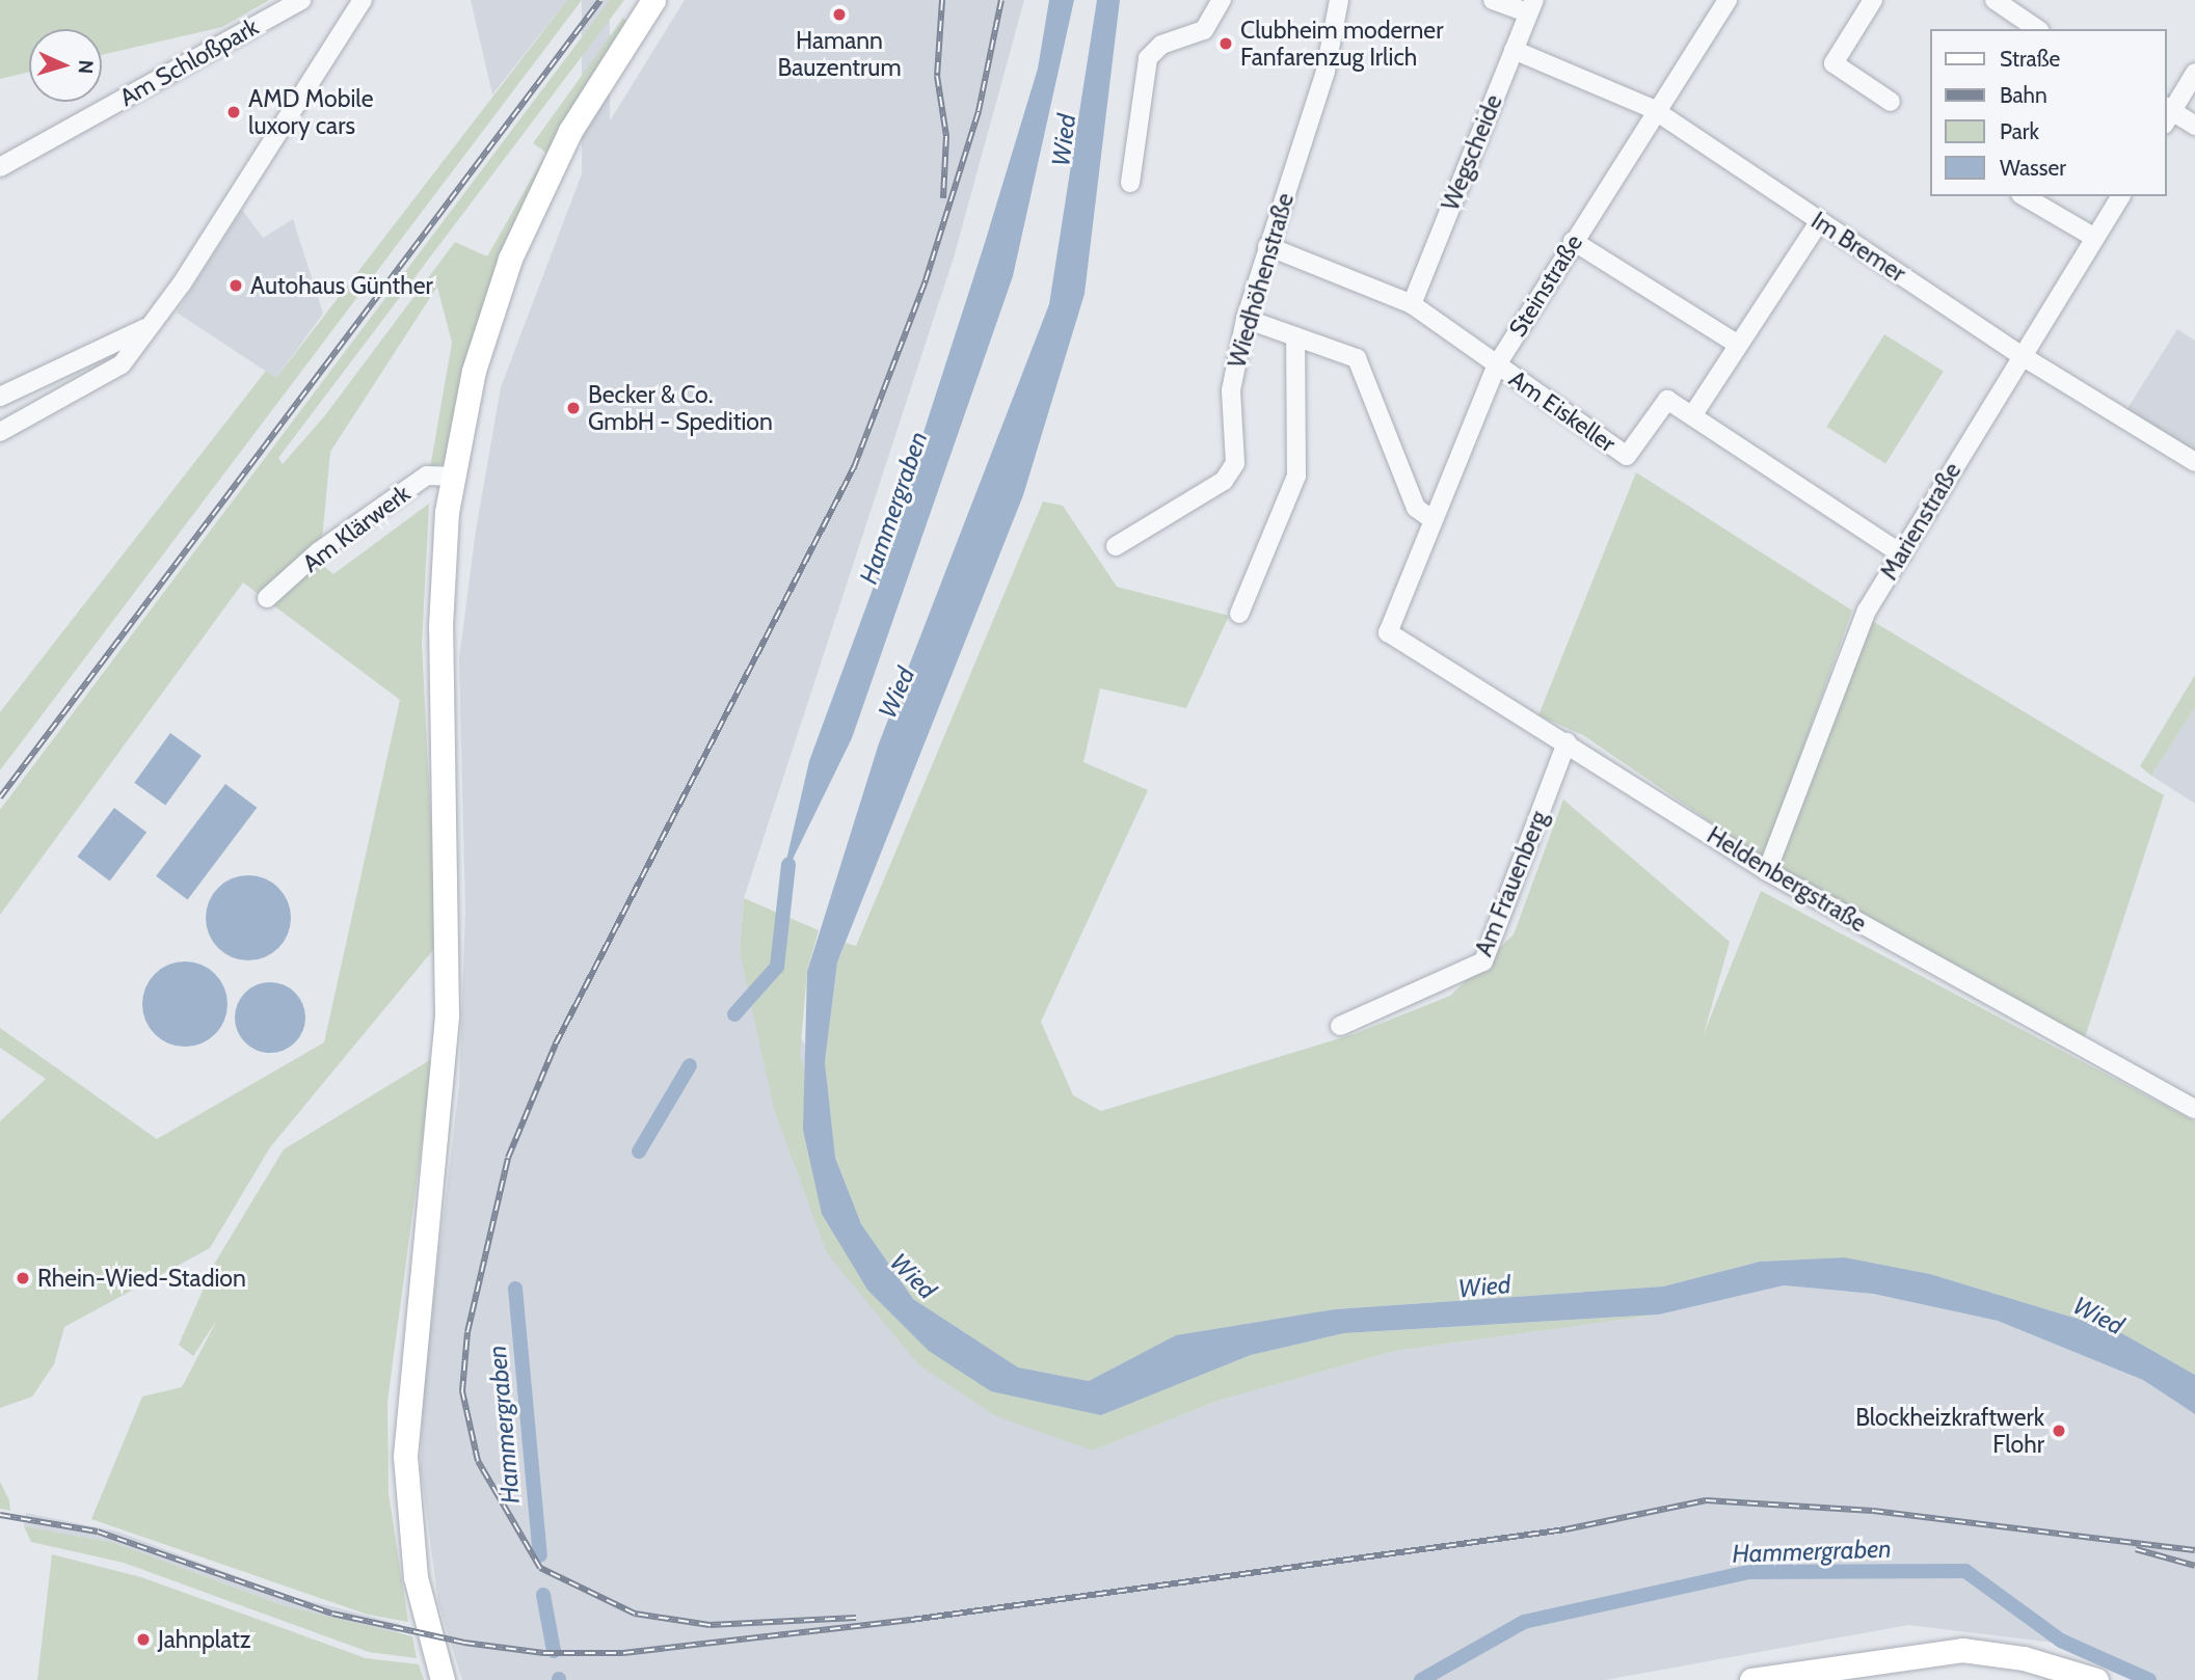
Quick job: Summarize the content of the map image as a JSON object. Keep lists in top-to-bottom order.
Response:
{
  "streets": {
    "street": [
      "Am Schloßpark",
      "Wegscheide",
      "Im Bremer",
      "Wiedhöhenstraße",
      "Steinstraße",
      "Am Eiskeller",
      "Marienstraße",
      "Am Klärwerk",
      "Heldenbergstraße",
      "Am Frauenberg"
    ]
  },
  "crossings": [
    ["Wegscheide", "Im Bremer"],
    ["Wegscheide", "Am Eiskeller"],
    ["Im Bremer", "Steinstraße"],
    ["Im Bremer", "Marienstraße"],
    ["Wiedhöhenstraße", "Am Eiskeller"],
    ["Steinstraße", "Am Eiskeller"],
    ["Steinstraße", "Heldenbergstraße"],
    ["Am Eiskeller", "Marienstraße"],
    ["Marienstraße", "Heldenbergstraße"],
    ["Heldenbergstraße", "Am Frauenberg"]
  ],
  "water": ["Wied", "Hammergraben"],
  "places": [
    "Hamann Bauzentrum",
    "Clubheim moderner Fanfarenzug Irlich",
    "AMD Mobile luxory cars",
    "Autohaus Günther",
    "Becker & Co. GmbH - Spedition",
    "Rhein-Wied-Stadion",
    "Blockheizkraftwerk Flohr",
    "Jahnplatz"
  ],
  "legend": [
    "Straße",
    "Bahn",
    "Park",
    "Wasser"
  ],
  "north": "right"
}
